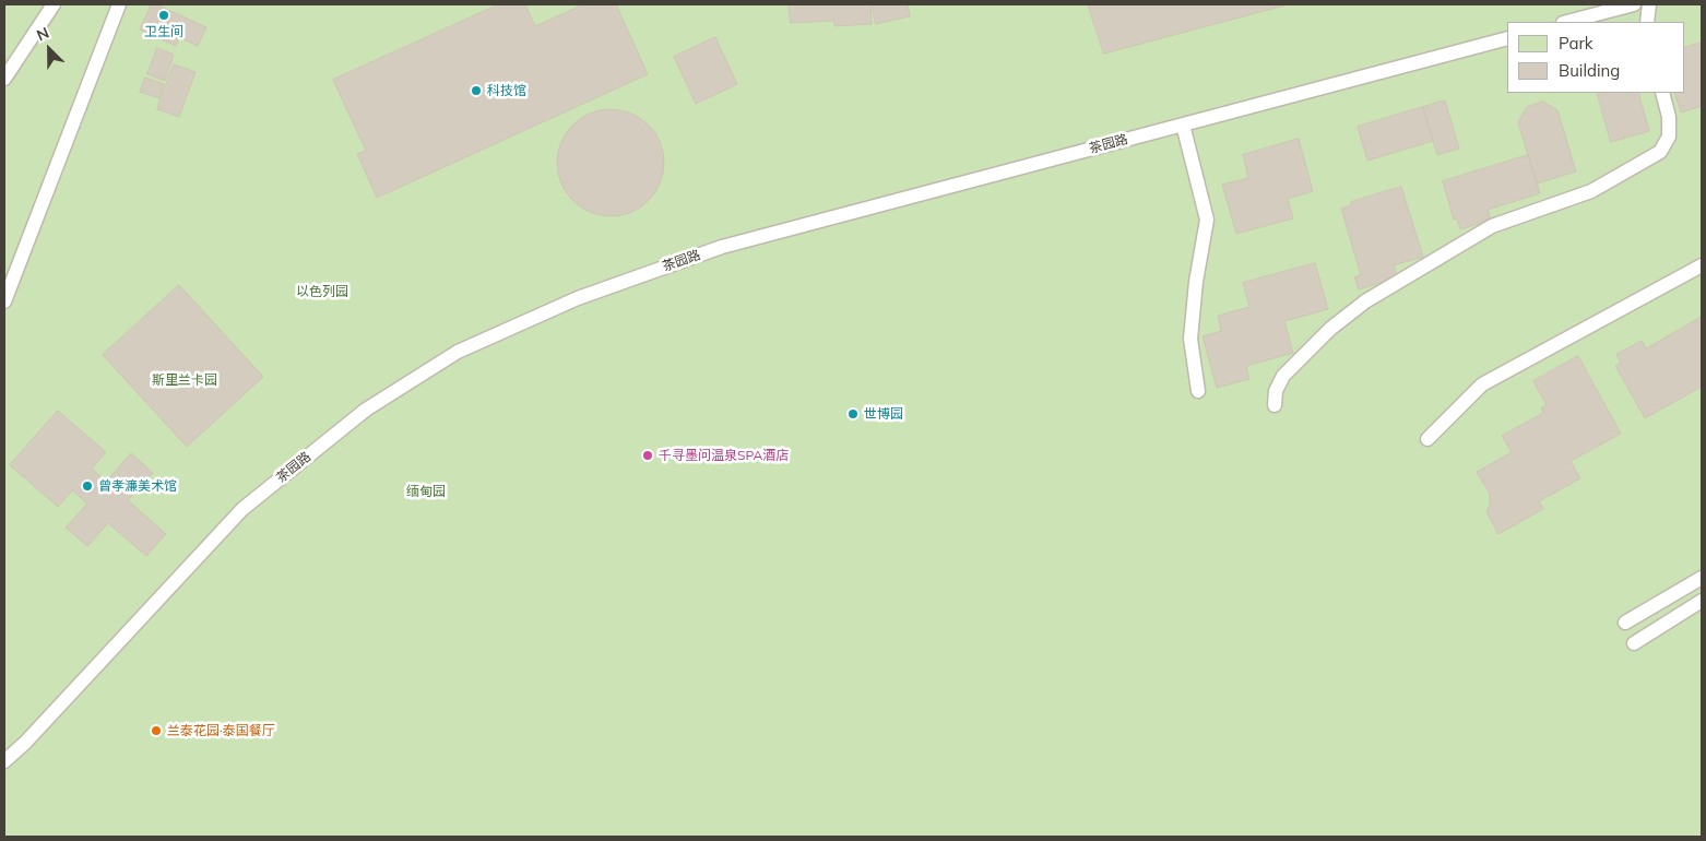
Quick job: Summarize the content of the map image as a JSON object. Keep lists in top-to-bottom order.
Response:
{
  "streets": {
    "lane": ["茶园路"]
  },
  "parks": ["以色列园", "斯里兰卡园", "缅甸园"],
  "places": [
    "卫生间",
    "科技馆",
    "世博园",
    "千寻墨问温泉SPA酒店",
    "曾孝濂美术馆",
    "兰泰花园·泰国餐厅"
  ],
  "legend": ["Park", "Building"],
  "north": "top left"
}
